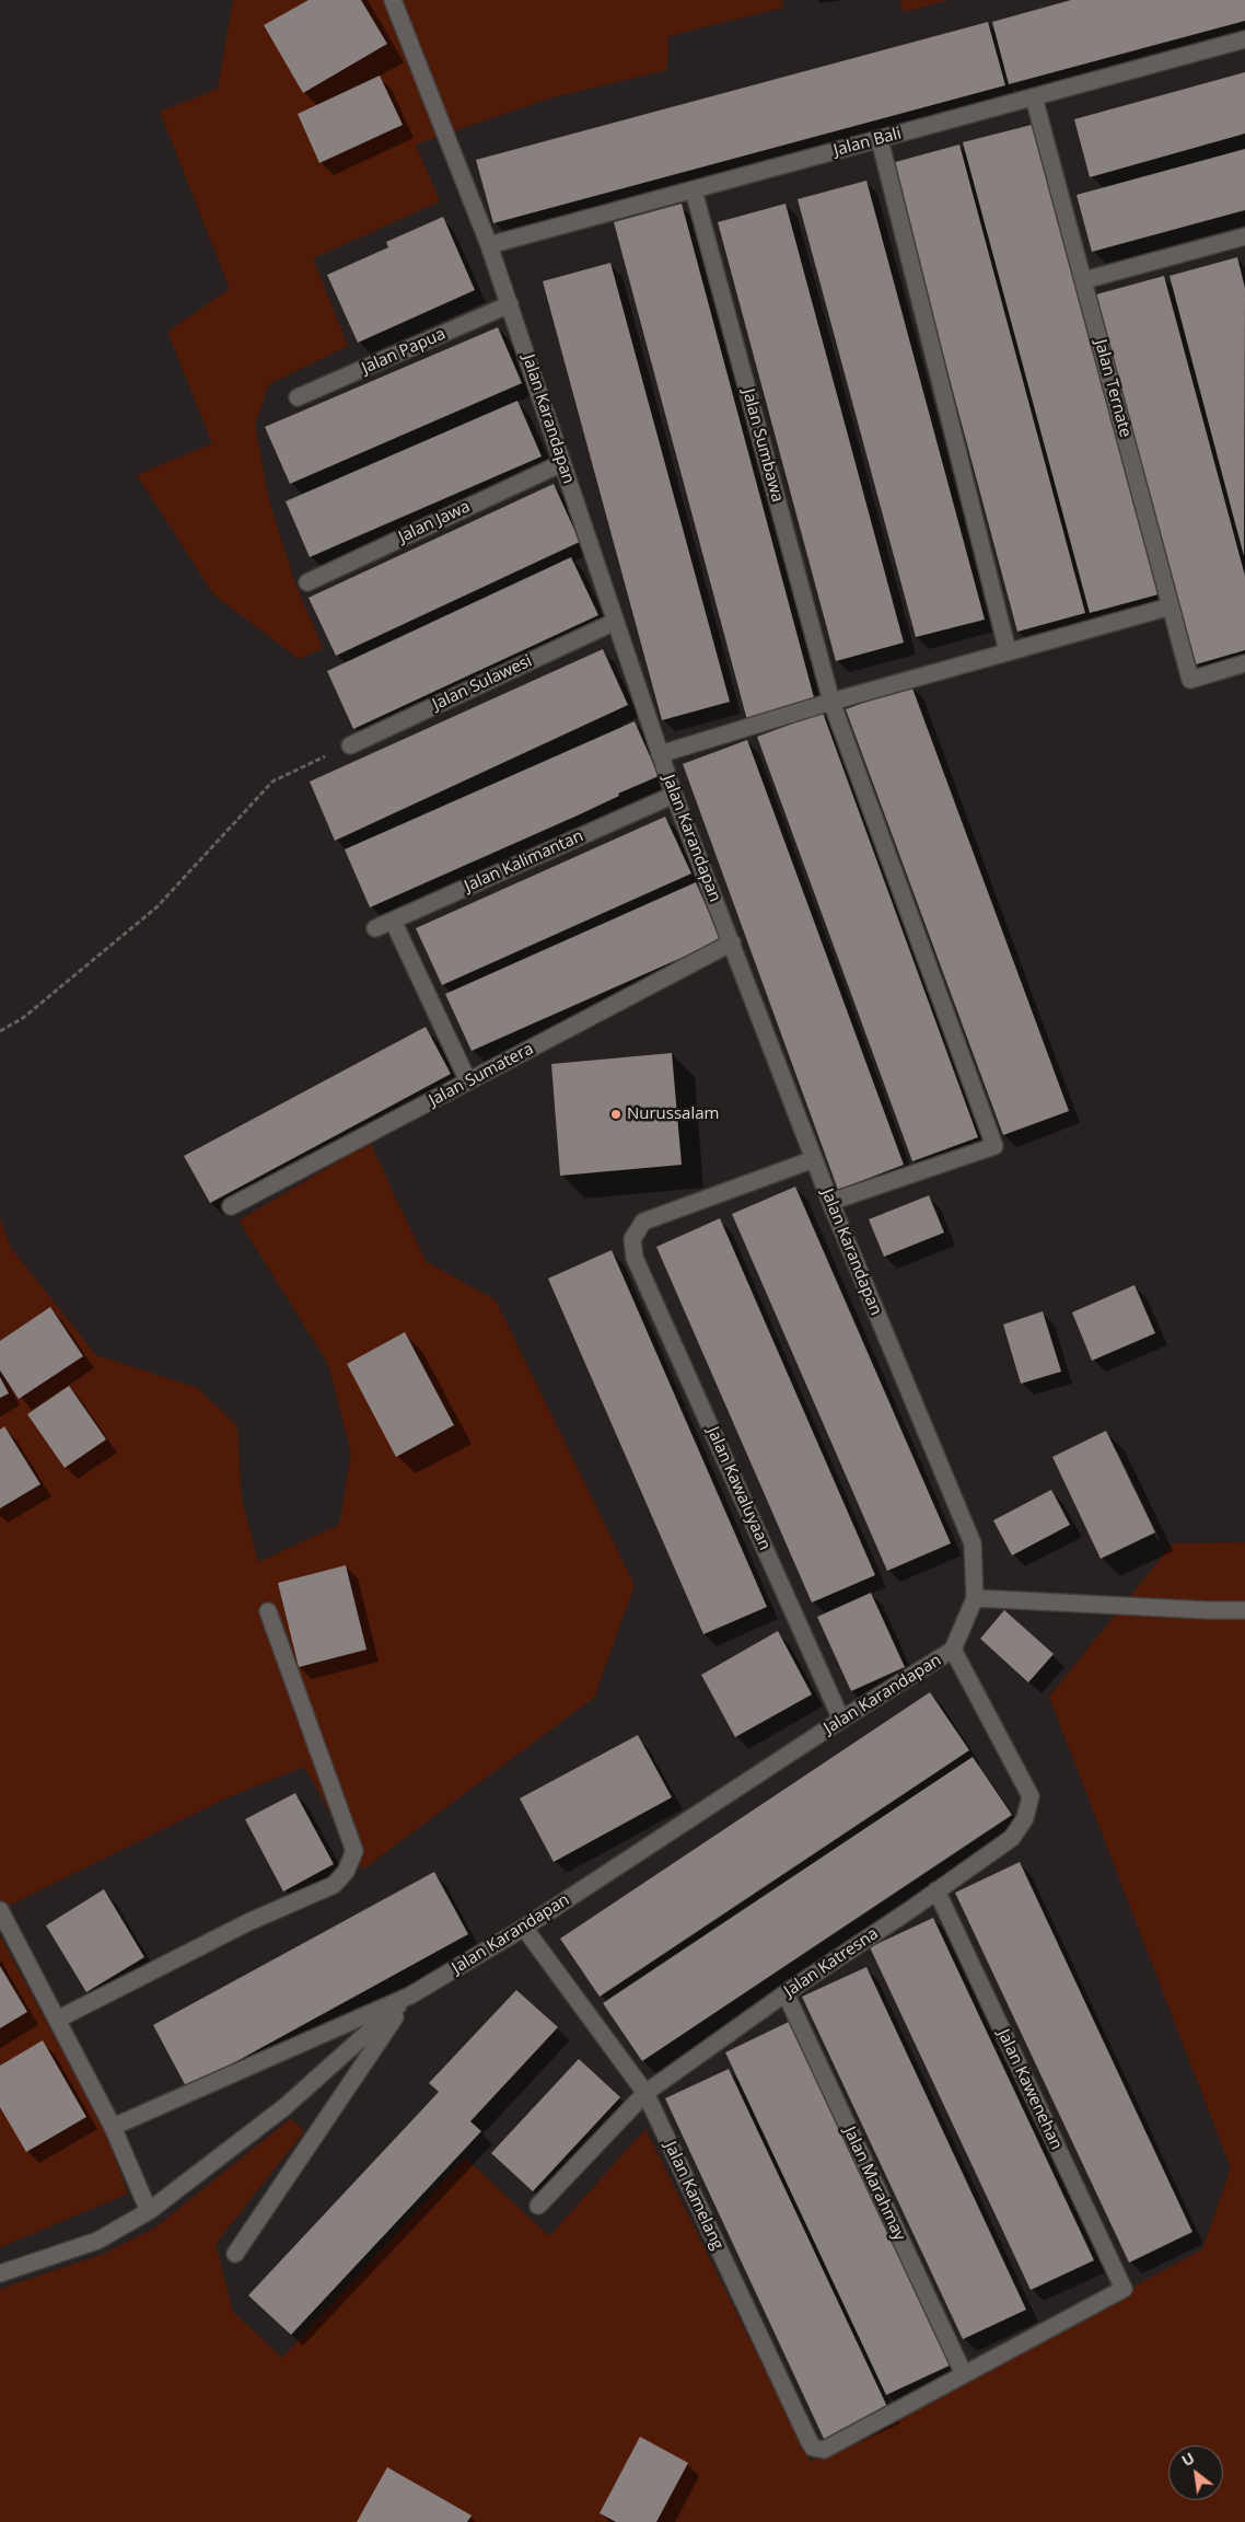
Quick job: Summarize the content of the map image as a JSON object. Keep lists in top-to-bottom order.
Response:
{
  "streets": {
    "street": [
      "Jalan Bali",
      "Jalan Papua",
      "Jalan Ternate",
      "Jalan Karandapan",
      "Jalan Sumbawa",
      "Jalan Jawa",
      "Jalan Sulawesi",
      "Jalan Kalimantan",
      "Jalan Sumatera",
      "Jalan Kawaluyaan",
      "Jalan Katresna",
      "Jalan Kawenehan",
      "Jalan Marahmay",
      "Jalan Kamelang"
    ]
  },
  "crossings": [
    ["Jalan Bali", "Jalan Ternate"],
    ["Jalan Bali", "Jalan Karandapan"],
    ["Jalan Bali", "Jalan Sumbawa"],
    ["Jalan Papua", "Jalan Karandapan"],
    ["Jalan Karandapan", "Jalan Sumbawa"],
    ["Jalan Karandapan", "Jalan Jawa"],
    ["Jalan Karandapan", "Jalan Sulawesi"],
    ["Jalan Karandapan", "Jalan Kalimantan"],
    ["Jalan Karandapan", "Jalan Sumatera"],
    ["Jalan Karandapan", "Jalan Kawaluyaan"],
    ["Jalan Karandapan", "Jalan Katresna"],
    ["Jalan Katresna", "Jalan Kawenehan"],
    ["Jalan Katresna", "Jalan Marahmay"],
    ["Jalan Katresna", "Jalan Kamelang"],
    ["Jalan Kawenehan", "Jalan Marahmay"],
    ["Jalan Kawenehan", "Jalan Kamelang"],
    ["Jalan Marahmay", "Jalan Kamelang"]
  ],
  "places": ["Nurussalam"],
  "north": "top left"
}
